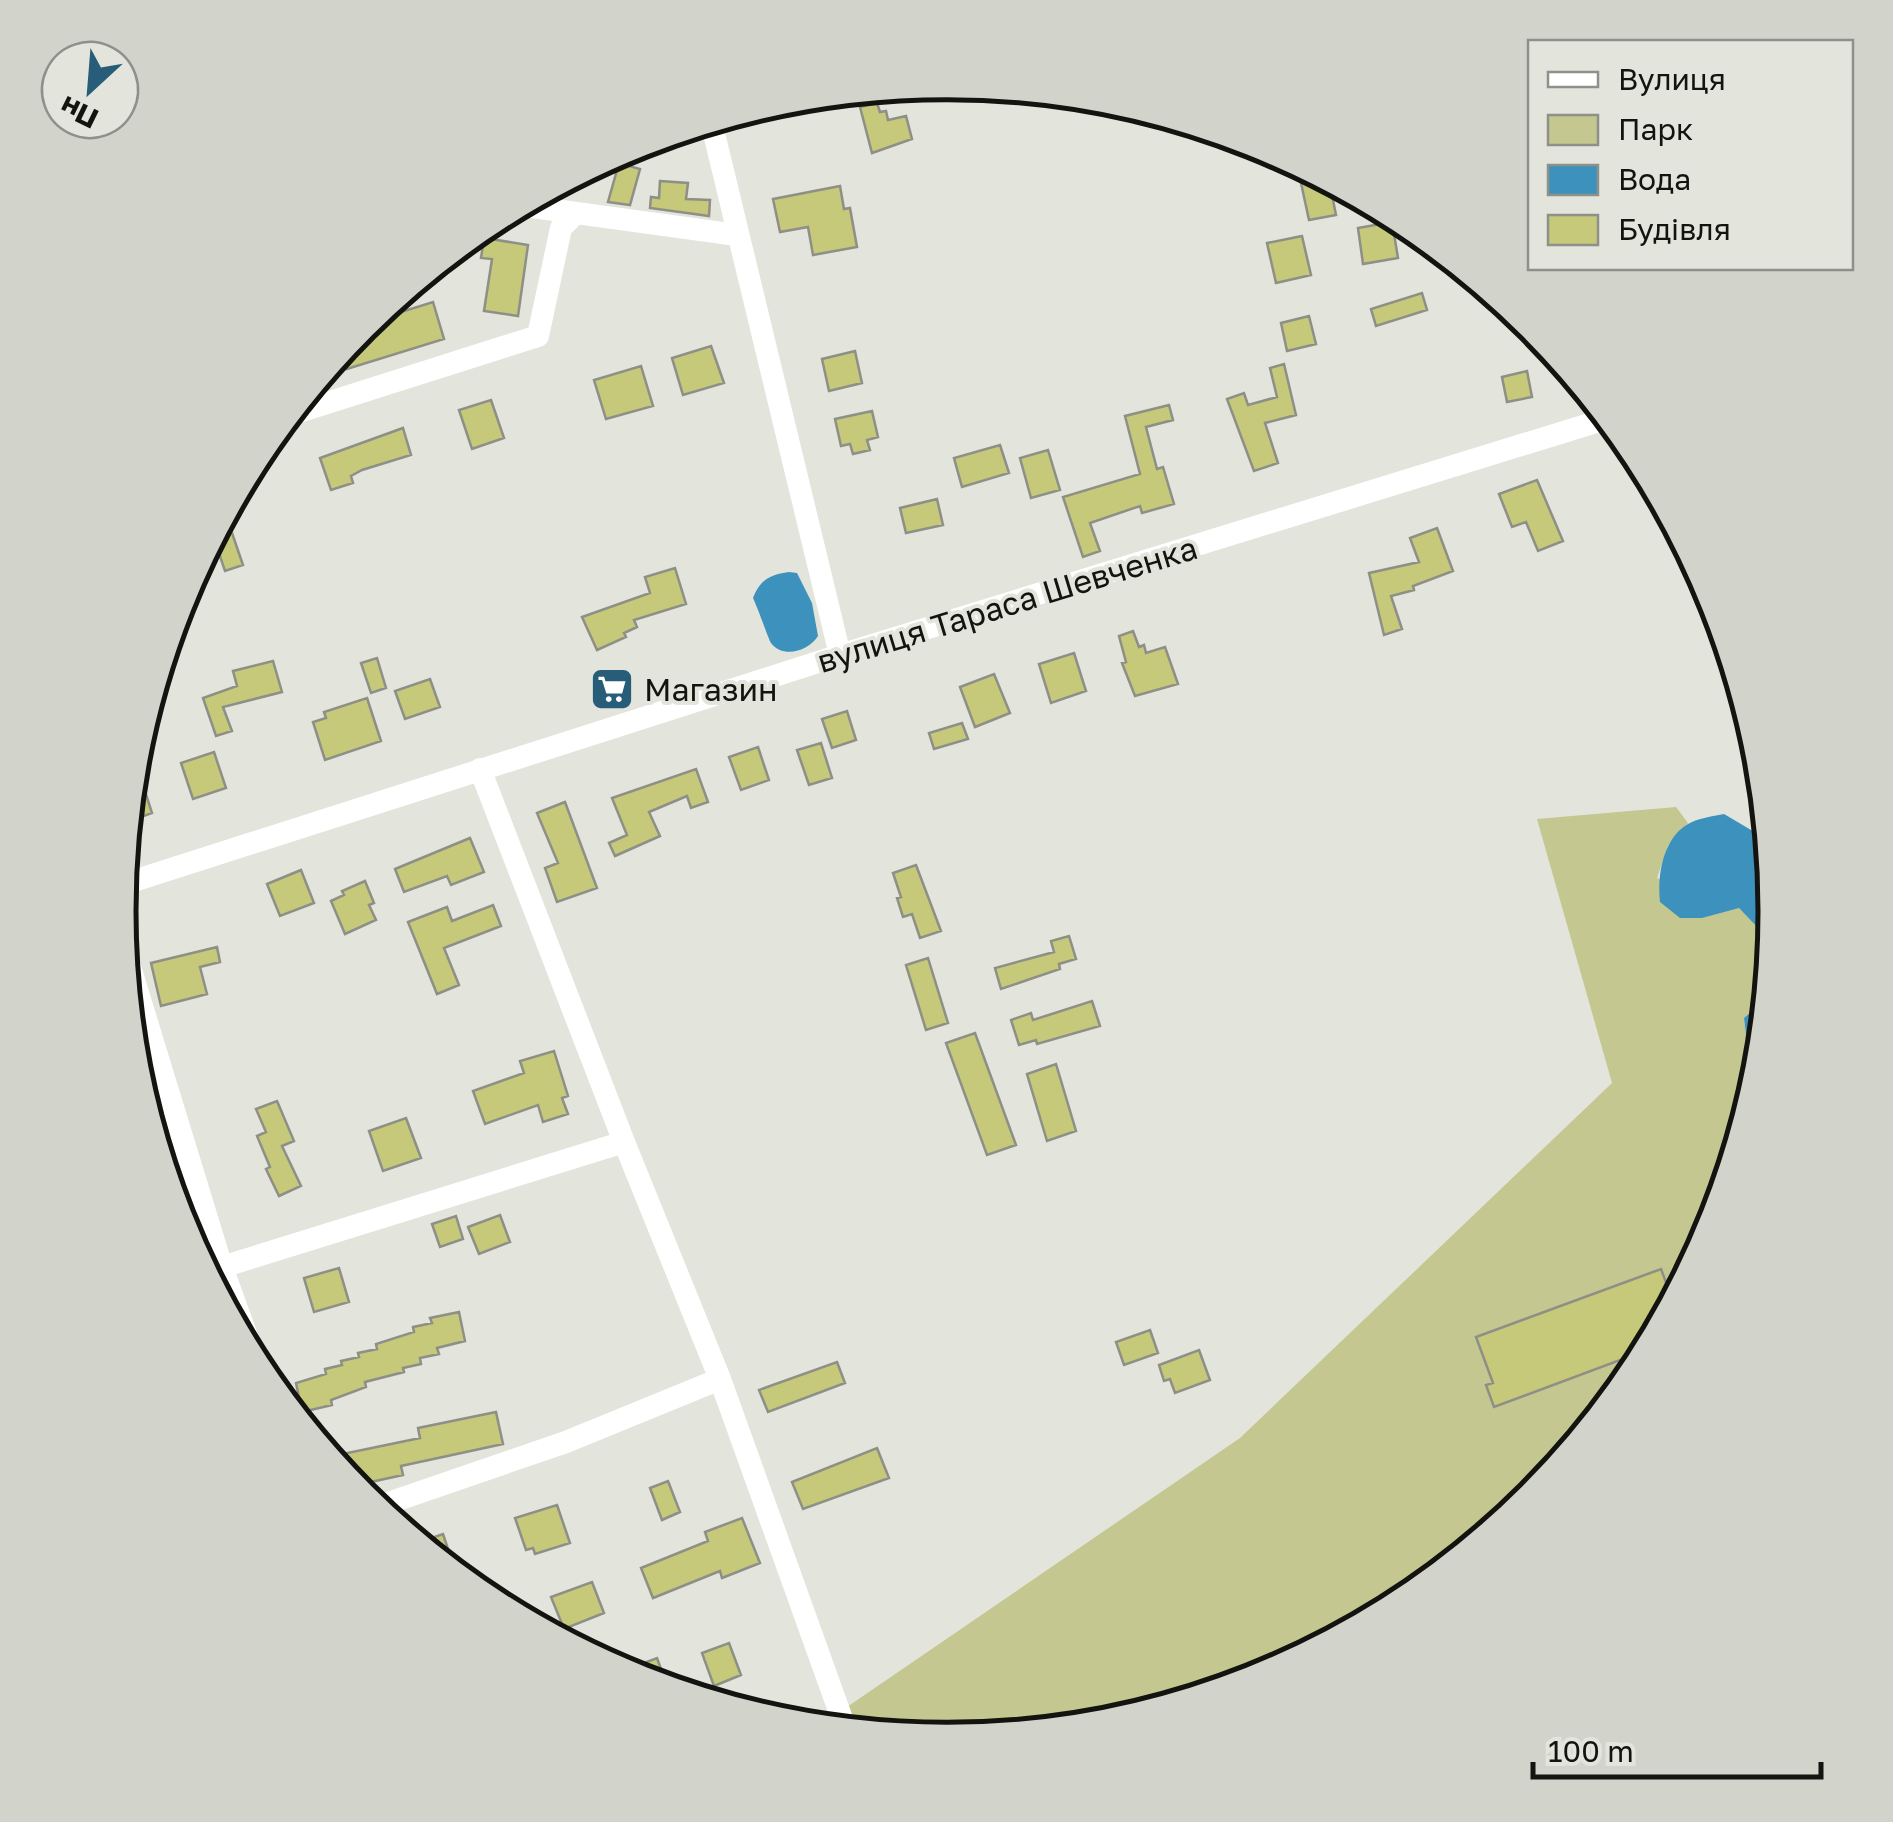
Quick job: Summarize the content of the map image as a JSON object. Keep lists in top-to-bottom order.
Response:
{
  "streets": {
    "street": ["вулиця Тараса Шевченка"]
  },
  "places": {
    "supermarket": ["Магазин"]
  },
  "legend": [
    "Вулиця",
    "Парк",
    "Вода",
    "Будівля"
  ],
  "scale_bar": "100 m",
  "north": "bottom left"
}
